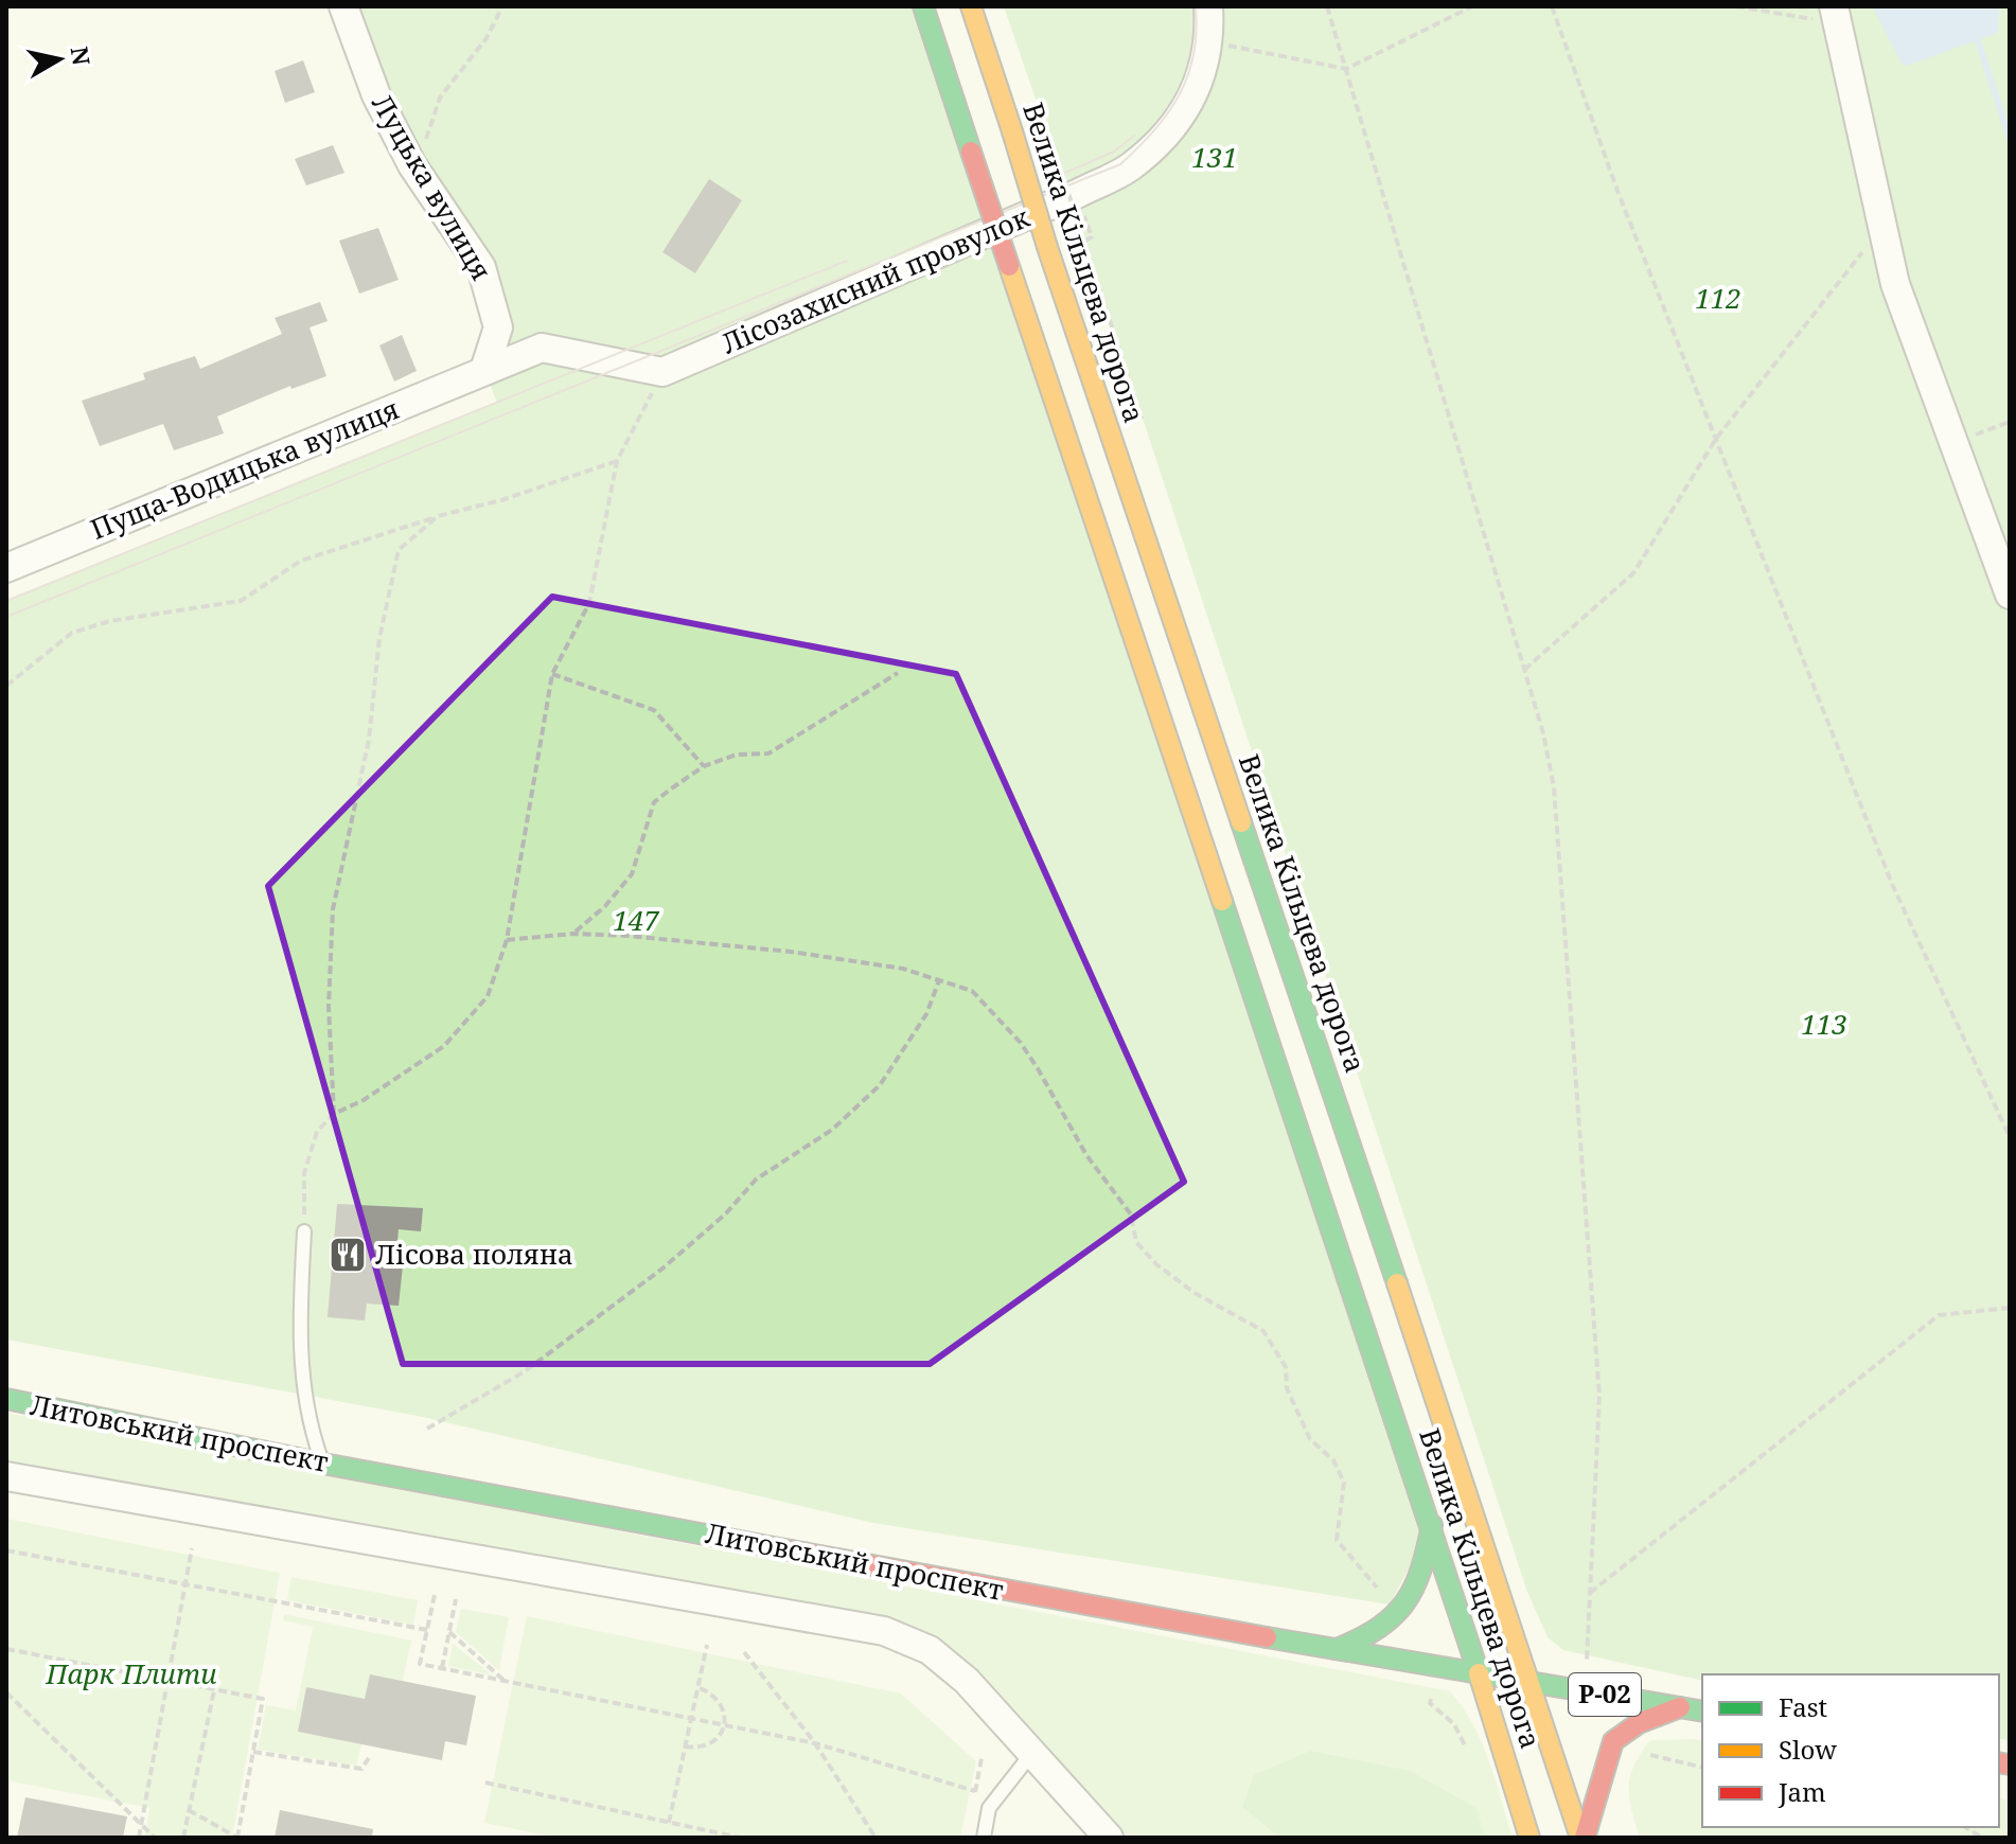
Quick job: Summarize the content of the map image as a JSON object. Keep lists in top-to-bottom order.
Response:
{
  "streets": {
    "main road": ["Велика Кільцева дорога", "Литовський проспект", "Р-02"],
    "street": ["Луцька вулиця", "Лісозахисний провулок", "Пуща-Водицька вулиця"]
  },
  "crossings": [
    ["Луцька вулиця", "Пуща-Водицька вулиця"],
    ["Велика Кільцева дорога", "Литовський проспект"]
  ],
  "parks": [
    "131",
    "112",
    "147",
    "113",
    "Парк Плити"
  ],
  "places": {
    "restaurant": ["Лісова поляна"]
  },
  "legend": ["Fast", "Slow", "Jam"],
  "north": "right"
}
